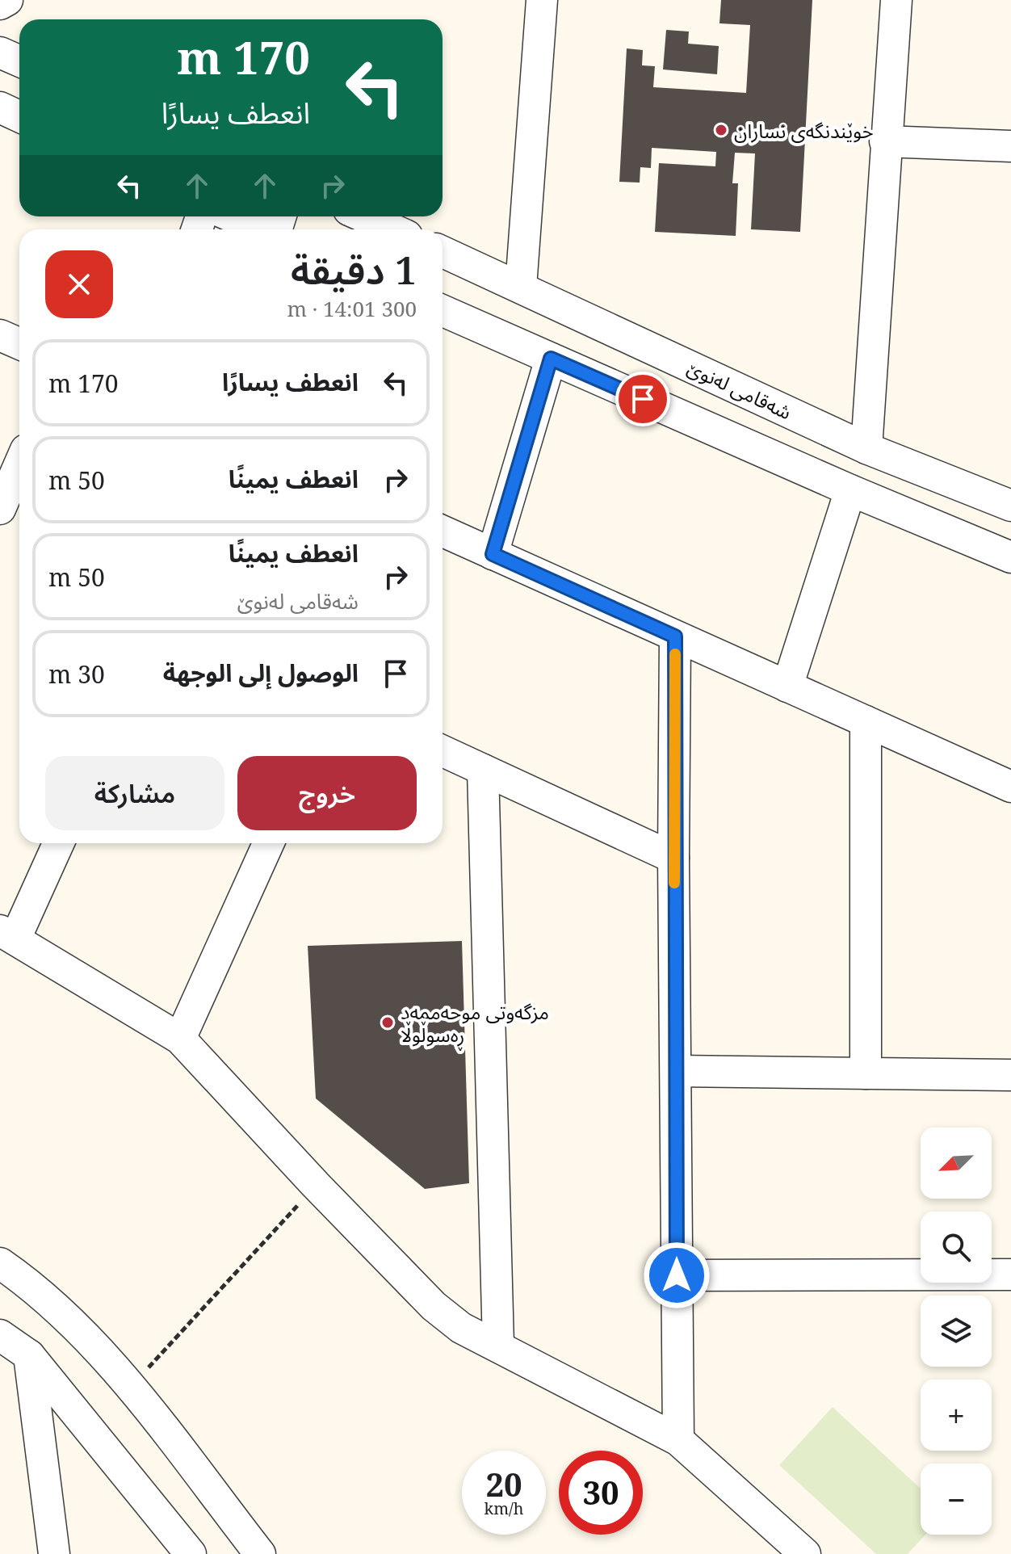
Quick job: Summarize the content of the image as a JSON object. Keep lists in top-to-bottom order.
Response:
{
  "streets": {
    "street": ["شەقامی لەنوێ"]
  },
  "places": ["خوێندنگەی نساران", "مزگەوتی موحەممەد ڕەسوڵوڵا"],
  "north": "bottom left",
  "page": {
    "turn": ["170 m", "انعطف يسارًا"],
    "heading": ["1 دقيقة", "300 m · 14:01"],
    "list": [
      {
        "name": "انعطف يسارًا",
        "value": "170 m"
      },
      {
        "name": "انعطف يمينًا",
        "value": "50 m"
      },
      {
        "name": "انعطف يمينًا",
        "note": "شەقامی لەنوێ",
        "value": "50 m"
      },
      {
        "name": "الوصول إلى الوجهة",
        "value": "30 m"
      }
    ],
    "buttons": ["خروج", "مشاركة"],
    "map_buttons": ["+", "−"],
    "speed": "20 km/h",
    "limit": "30"
  }
}
